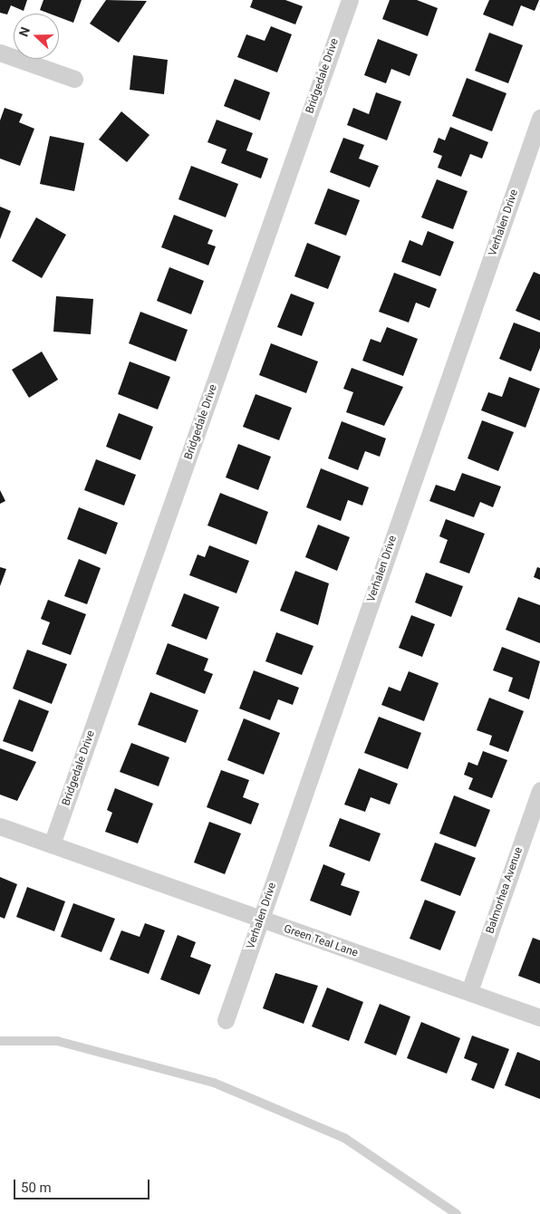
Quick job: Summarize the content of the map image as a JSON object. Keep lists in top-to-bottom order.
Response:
{
  "streets": {
    "street": [
      "Bridgedale Drive",
      "Verhalen Drive",
      "Balmorhea Avenue",
      "Green Teal Lane"
    ]
  },
  "crossings": [
    ["Bridgedale Drive", "Green Teal Lane"],
    ["Verhalen Drive", "Green Teal Lane"],
    ["Balmorhea Avenue", "Green Teal Lane"]
  ],
  "scale_bar": "50 m",
  "north": "left"
}
